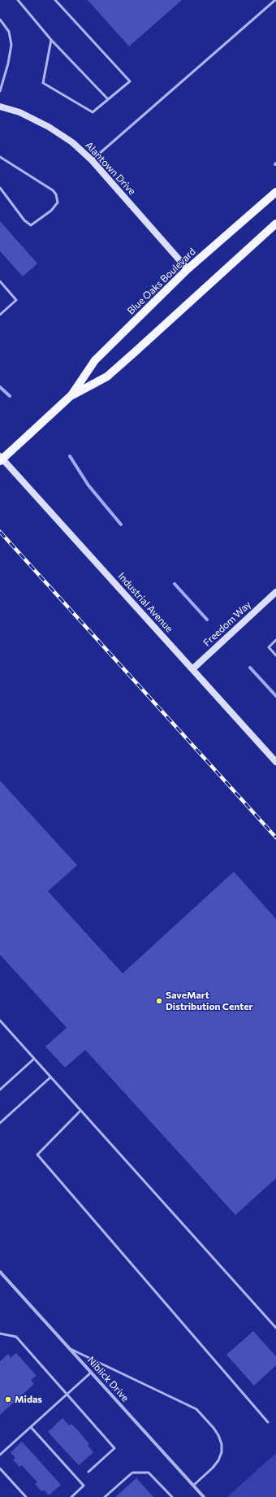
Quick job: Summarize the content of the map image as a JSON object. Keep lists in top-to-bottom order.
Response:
{
  "streets": {
    "main road": ["Blue Oaks Boulevard"],
    "street": [
      "Alantown Drive",
      "Industrial Avenue",
      "Freedom Way",
      "Niblick Drive"
    ]
  },
  "crossings": [
    ["Alantown Drive", "Blue Oaks Boulevard"],
    ["Industrial Avenue", "Freedom Way"]
  ],
  "places": ["SaveMart Distribution Center", "Midas"]
}
